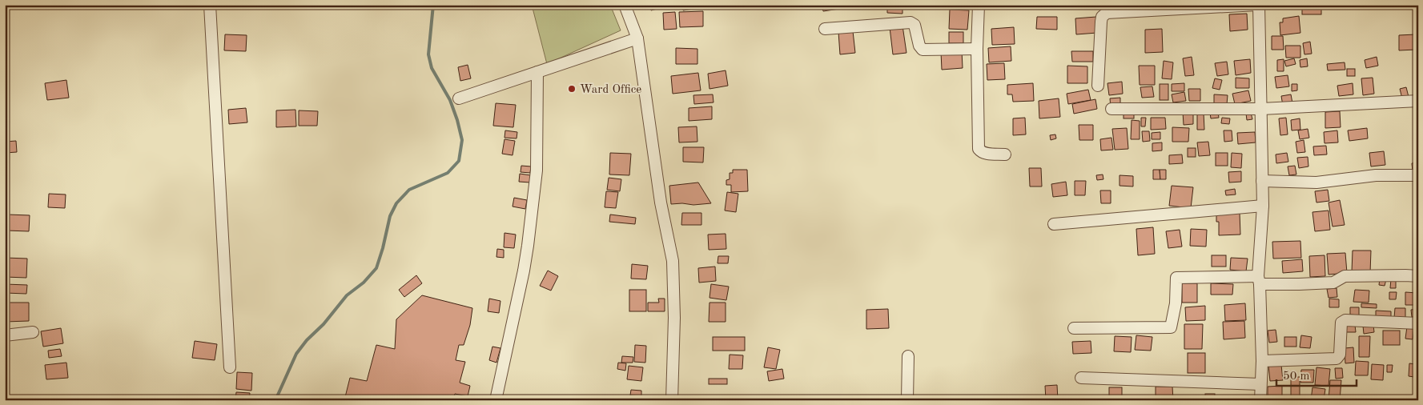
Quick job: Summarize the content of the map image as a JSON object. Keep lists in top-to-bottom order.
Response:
{
  "places": ["Ward Office"],
  "scale_bar": "50 m"
}
